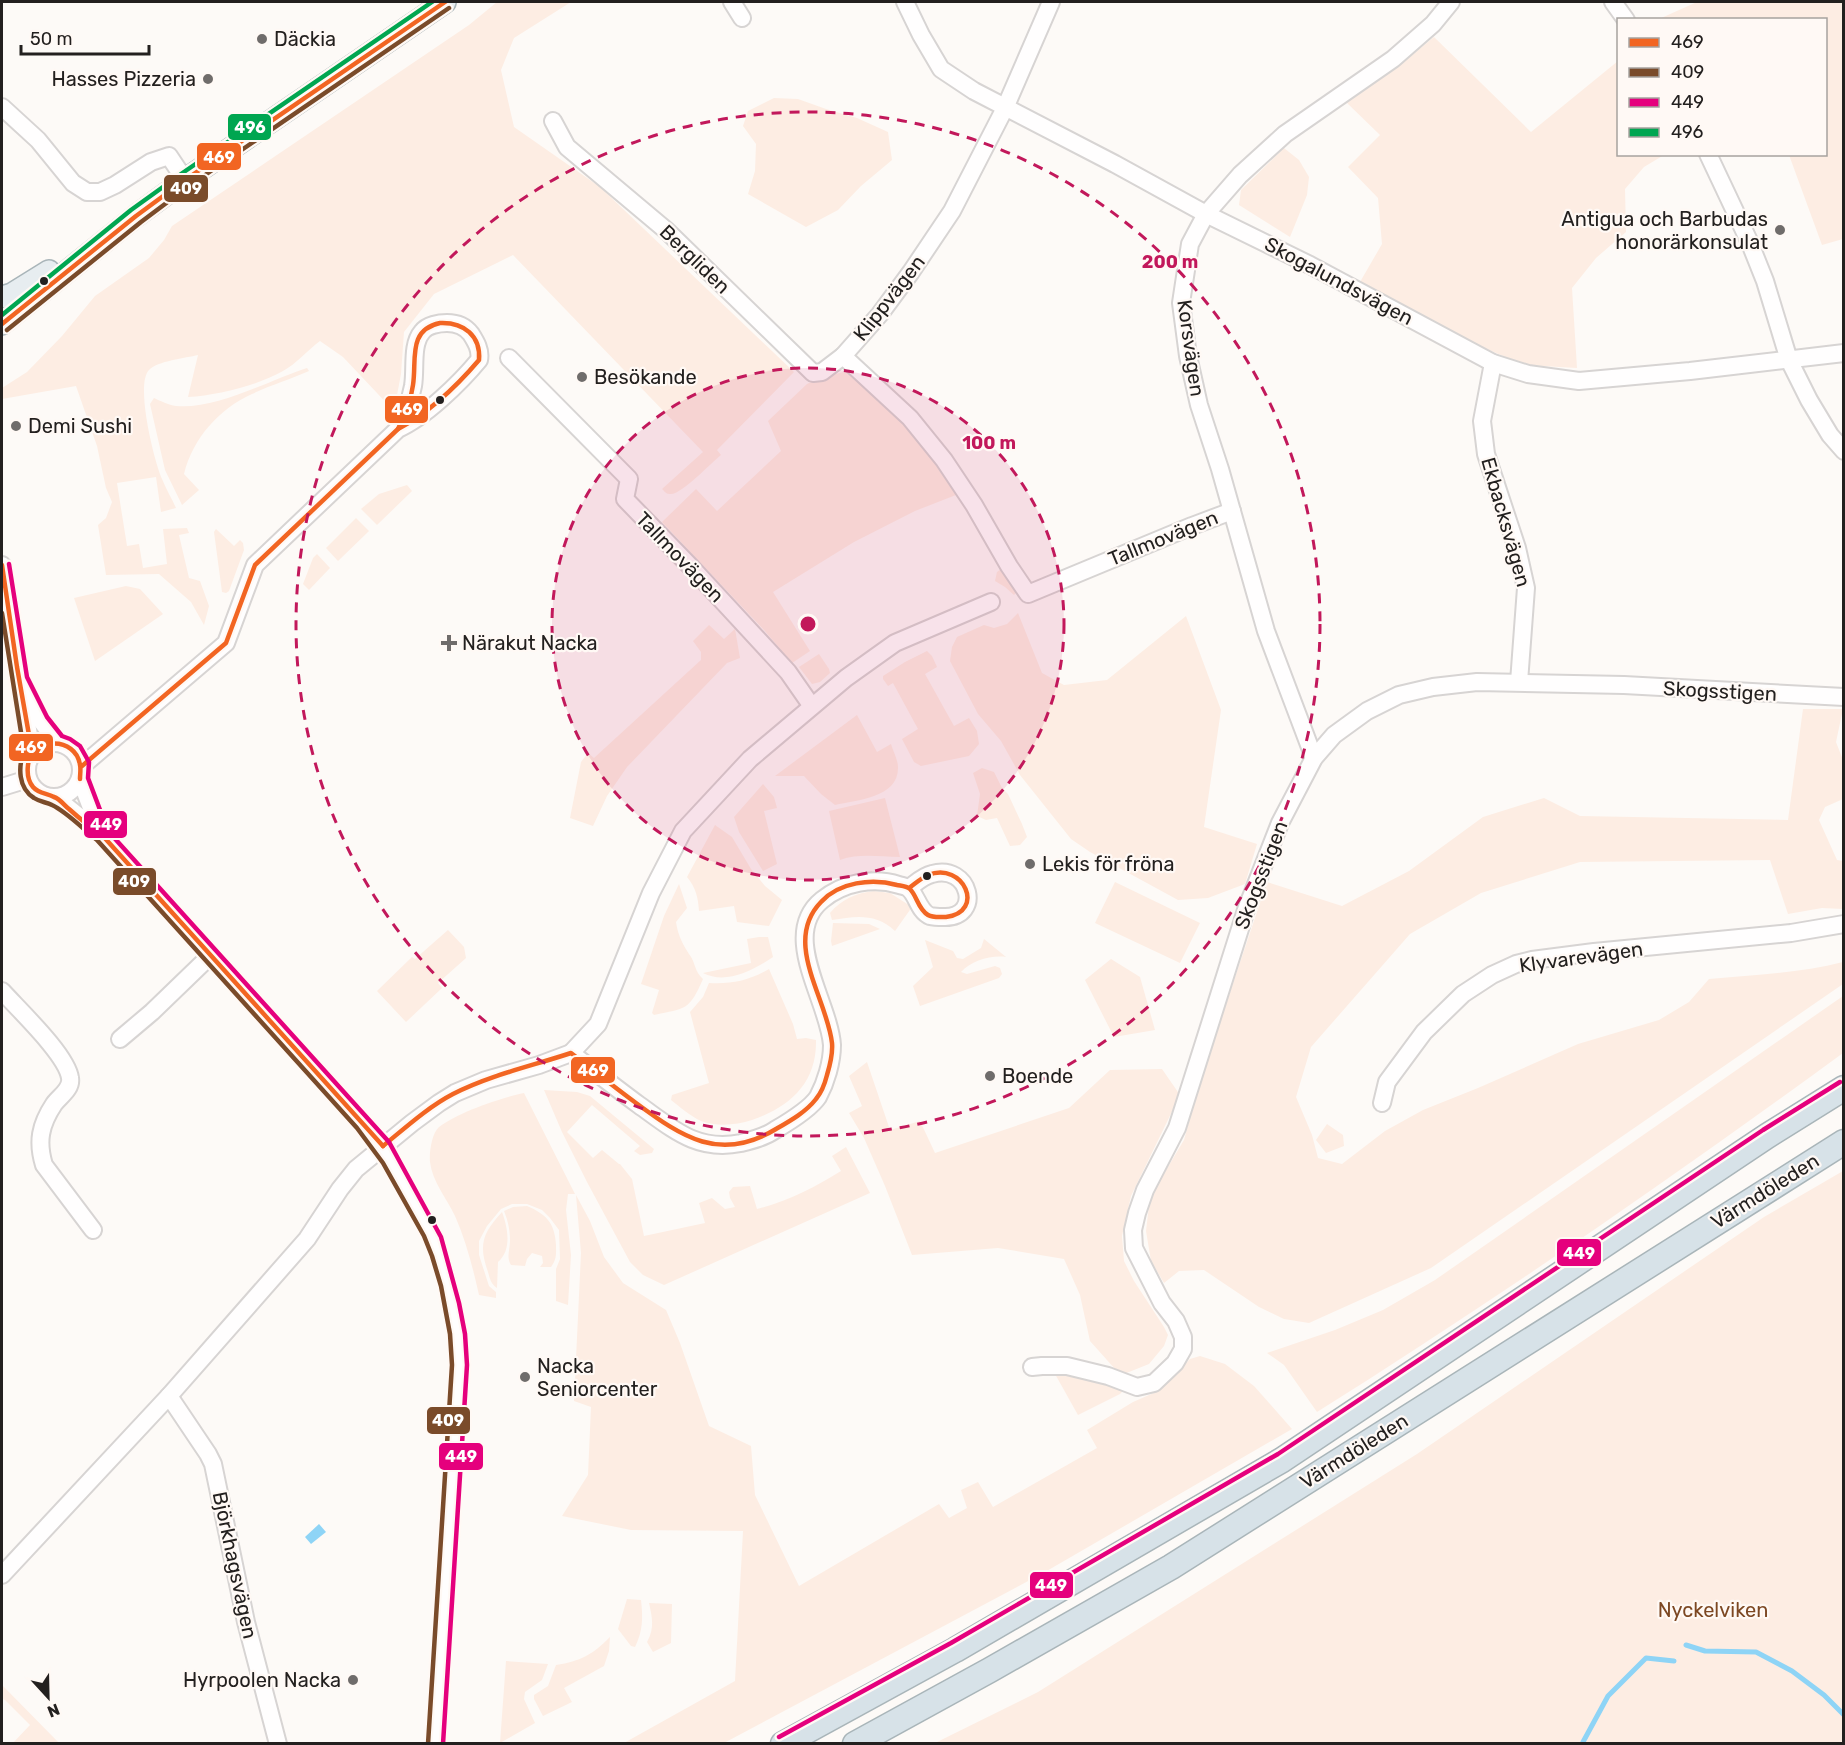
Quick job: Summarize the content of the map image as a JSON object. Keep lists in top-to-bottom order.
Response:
{
  "streets": {
    "highway": ["Värmdöleden"],
    "street": [
      "Bergliden",
      "Skogalundsvägen",
      "Klippvägen",
      "Korsvägen",
      "Ekbacksvägen",
      "Tallmovägen",
      "Skogsstigen",
      "Klyvarevägen",
      "Björkhagsvägen"
    ]
  },
  "crossings": [
    ["Bergliden", "Klippvägen"],
    ["Skogalundsvägen", "Klippvägen"],
    ["Skogalundsvägen", "Korsvägen"],
    ["Skogalundsvägen", "Ekbacksvägen"],
    ["Klippvägen", "Tallmovägen"],
    ["Korsvägen", "Tallmovägen"],
    ["Korsvägen", "Skogsstigen"],
    ["Ekbacksvägen", "Skogsstigen"]
  ],
  "parks": ["Nyckelviken"],
  "places": {
    "other": [
      "Däckia",
      "Hasses Pizzeria",
      "Antigua och Barbudas honorärkonsulat",
      "Besökande",
      "Demi Sushi",
      "Lekis för fröna",
      "Boende",
      "Nacka Seniorcenter",
      "Hyrpoolen Nacka"
    ],
    "health": ["Närakut Nacka"]
  },
  "lines": [
    "transit line 469",
    "transit line 496",
    "transit line 409",
    "transit line 449"
  ],
  "legend": [
    "469",
    "409",
    "449",
    "496"
  ],
  "scale_bar": "50 m",
  "north": "bottom",
  "rings": ["200 m", "100 m"]
}
